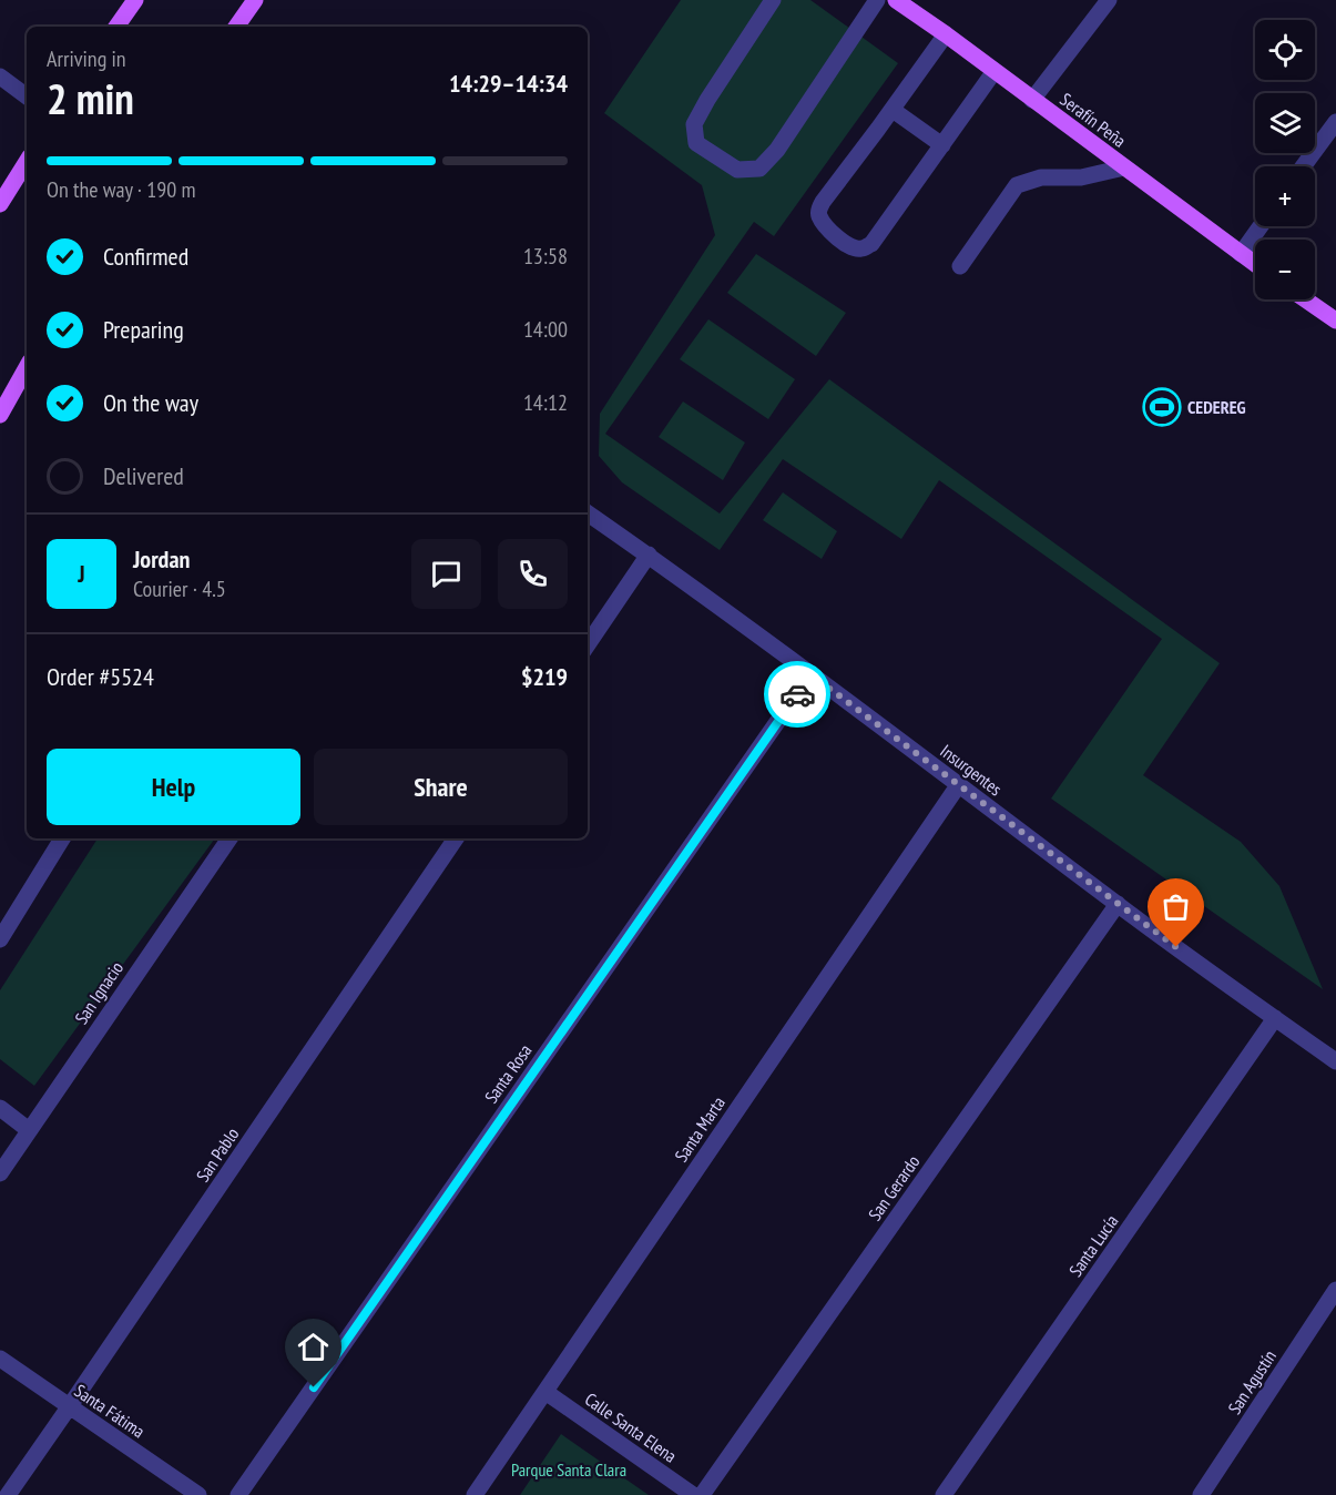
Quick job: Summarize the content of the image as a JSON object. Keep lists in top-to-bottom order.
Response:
{
  "streets": {
    "main road": ["Serafín Peña"],
    "street": [
      "Insurgentes",
      "San Ignacio",
      "Santa Rosa",
      "Santa Marta",
      "San Pablo",
      "San Gerardo",
      "Santa Lucía",
      "San Agustín",
      "Santa Fátima",
      "Calle Santa Elena"
    ]
  },
  "crossings": [
    ["Insurgentes", "Santa Rosa"],
    ["Insurgentes", "Santa Marta"],
    ["Insurgentes", "San Gerardo"],
    ["Insurgentes", "Santa Lucía"],
    ["Santa Marta", "Calle Santa Elena"],
    ["San Pablo", "Santa Fátima"]
  ],
  "parks": ["Parque Santa Clara"],
  "places": {
    "sports": ["CEDEREG"]
  },
  "page": {
    "map_buttons": ["+", "−"],
    "heading": ["2 min", "Arriving in", "14:29–14:34"],
    "panel": [
      "Jordan",
      "Courier · 4.5",
      "Order #5524",
      "$219"
    ],
    "bar": "On the way · 190 m",
    "list": [
      ["Confirmed", "13:58"],
      ["Preparing", "14:00"],
      ["On the way", "14:12"],
      "Delivered"
    ],
    "round": "J",
    "buttons": ["Help", "Share"]
  }
}
